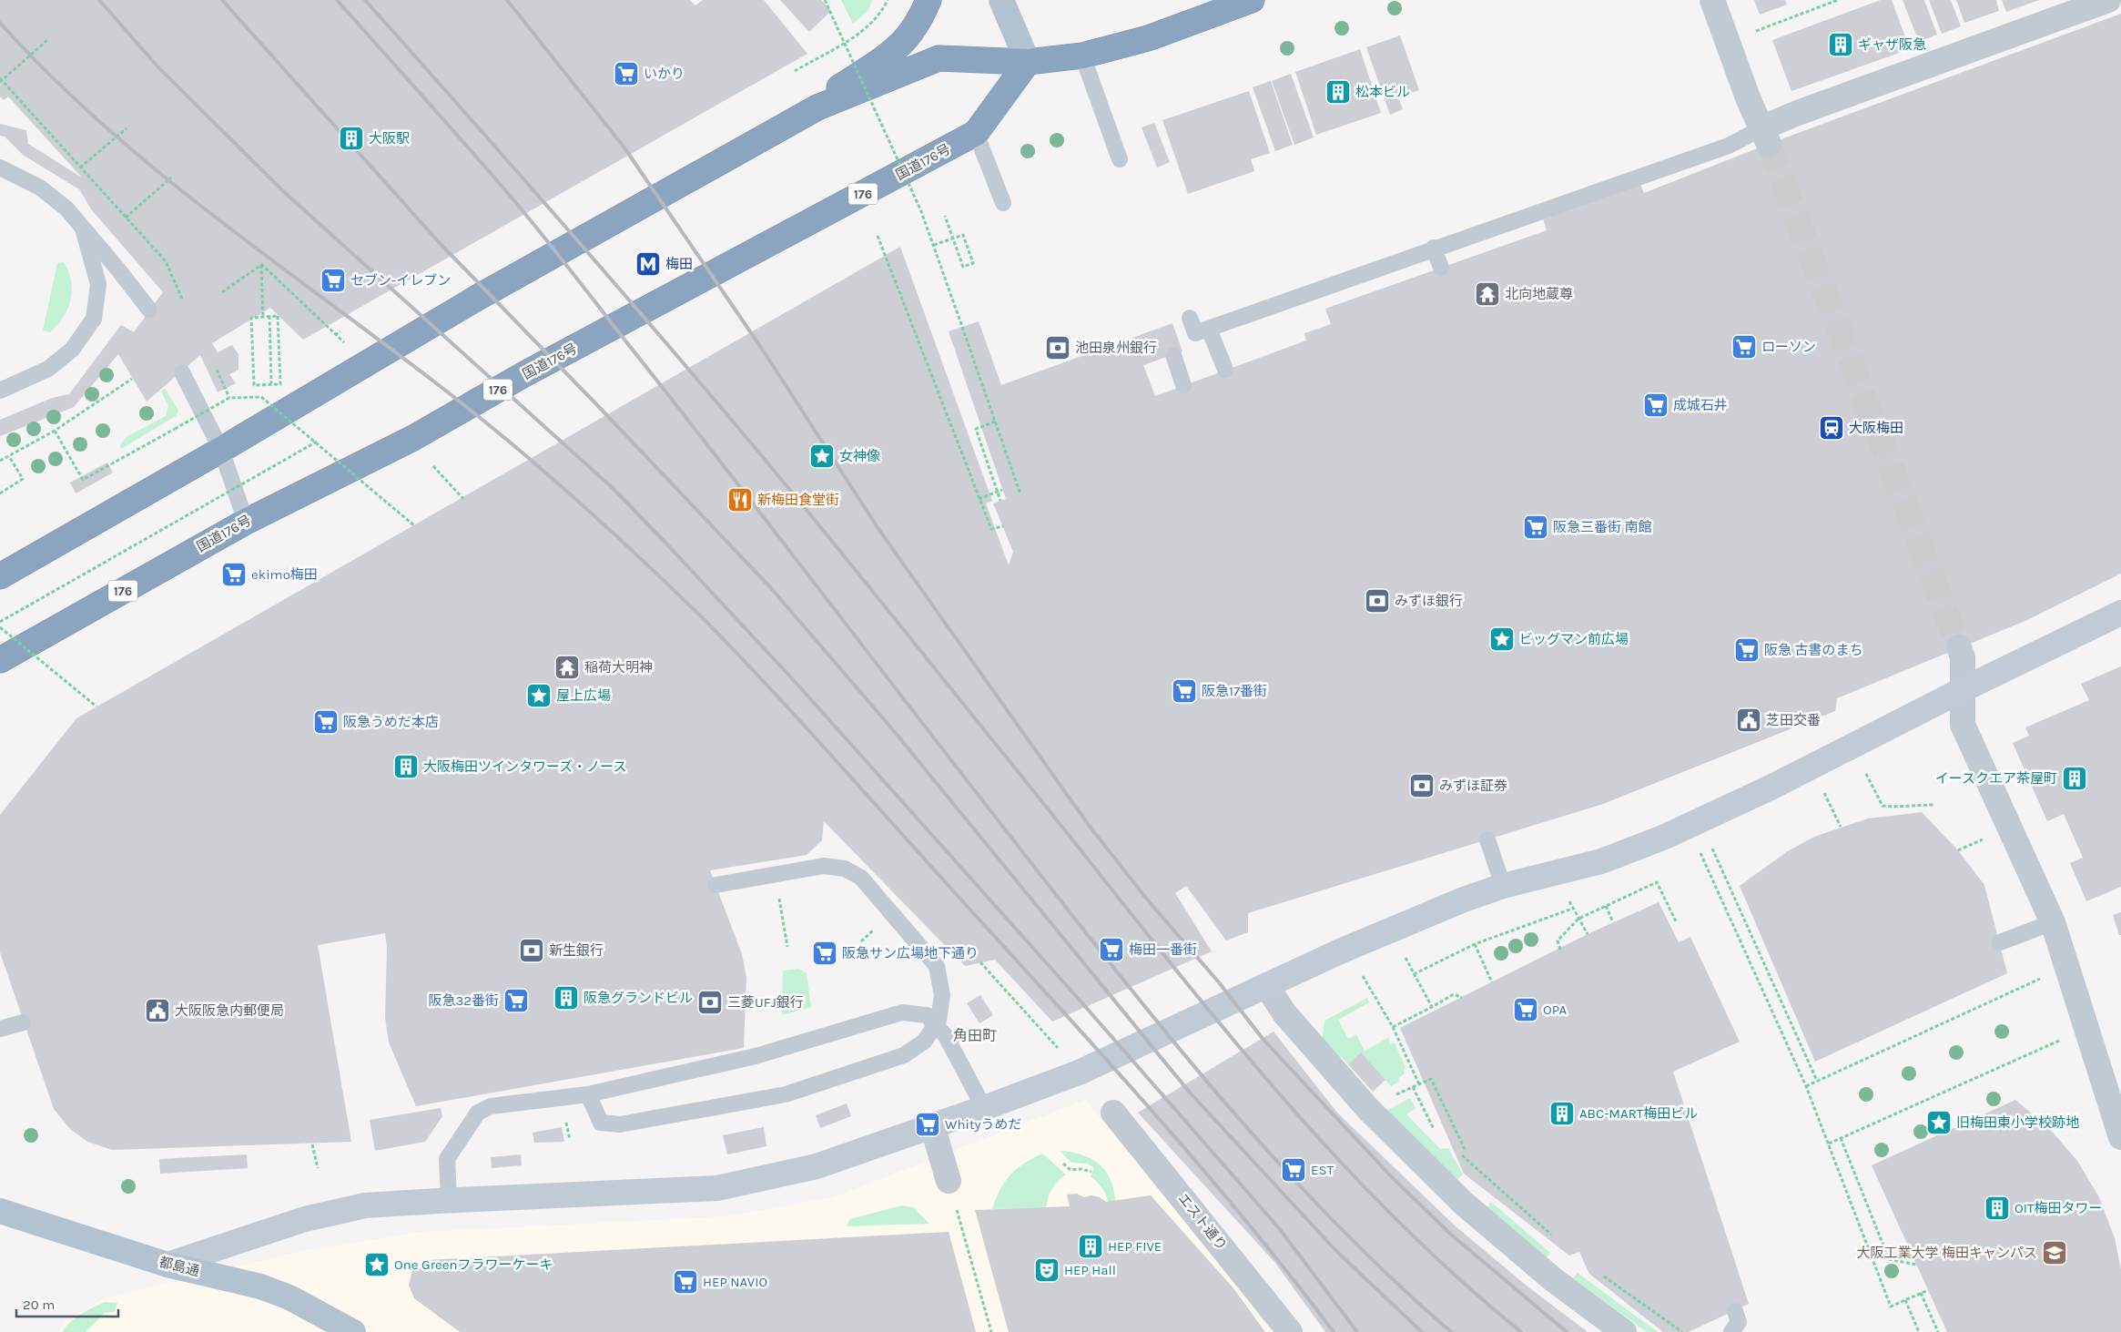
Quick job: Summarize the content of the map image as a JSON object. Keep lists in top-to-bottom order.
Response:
{
  "streets": {
    "highway": ["国道176号", "176"],
    "main road": ["都島通"],
    "street": ["エスト通り"]
  },
  "districts": ["角田町"],
  "places": {
    "building": [
      "ギャザ阪急",
      "松本ビル",
      "大阪駅",
      "大阪梅田ツインタワーズ・ノース",
      "イースクエア茶屋町",
      "阪急グランドビル",
      "ABC-MART梅田ビル",
      "OIT梅田タワー",
      "HEP FIVE"
    ],
    "supermarket": [
      "いかり",
      "セブン-イレブン",
      "ローソン",
      "成城石井",
      "阪急三番街 南館",
      "ekimo梅田",
      "阪急 古書のまち",
      "阪急17番街",
      "阪急うめだ本店",
      "梅田一番街",
      "阪急サン広場地下通り",
      "阪急32番街",
      "OPA",
      "Whityうめだ",
      "EST",
      "HEP NAVIO"
    ],
    "metro station": ["梅田"],
    "temple": ["北向地蔵尊", "稲荷大明神"],
    "bank": [
      "池田泉州銀行",
      "みずほ銀行",
      "みずほ証券",
      "新生銀行",
      "三菱UFJ銀行"
    ],
    "station": ["大阪梅田"],
    "place": [
      "女神像",
      "ビッグマン前広場",
      "屋上広場",
      "旧梅田東小学校跡地",
      "One Greenフラワーケーキ"
    ],
    "restaurant": ["新梅田食堂街"],
    "public building": ["芝田交番", "大阪阪急内郵便局"],
    "school or university": ["大阪工業大学 梅田キャンパス"],
    "theatre": ["HEP Hall"]
  },
  "scale_bar": "20 m"
}
